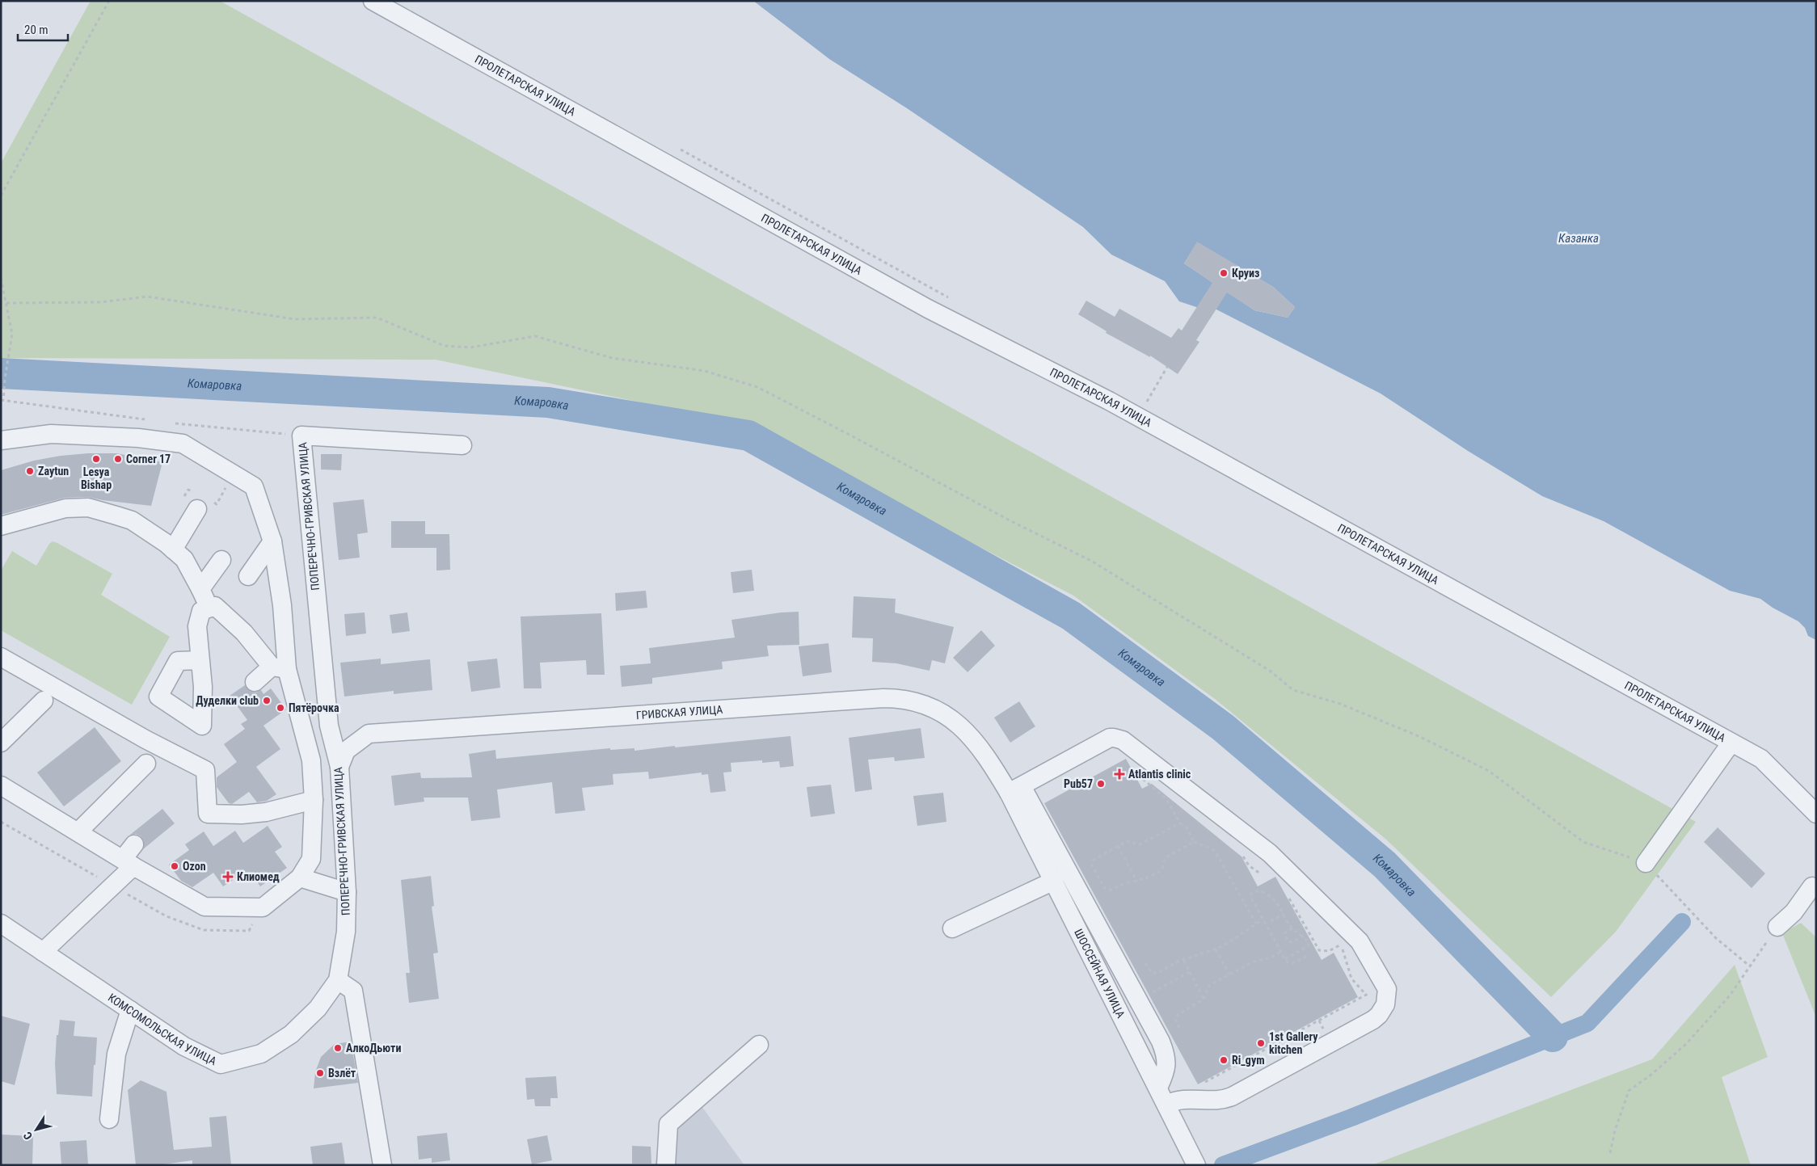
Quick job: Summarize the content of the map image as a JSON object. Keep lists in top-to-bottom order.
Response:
{
  "streets": {
    "street": [
      "ПРОЛЕТАРСКАЯ УЛИЦА",
      "ПОПЕРЕЧНО-ГРИВСКАЯ УЛИЦА",
      "ГРИВСКАЯ УЛИЦА",
      "ШОССЕЙНАЯ УЛИЦА",
      "КОМСОМОЛЬСКАЯ УЛИЦА"
    ]
  },
  "crossings": [
    ["ПОПЕРЕЧНО-ГРИВСКАЯ УЛИЦА", "ГРИВСКАЯ УЛИЦА"],
    ["ПОПЕРЕЧНО-ГРИВСКАЯ УЛИЦА", "КОМСОМОЛЬСКАЯ УЛИЦА"],
    ["ГРИВСКАЯ УЛИЦА", "ШОССЕЙНАЯ УЛИЦА"]
  ],
  "water": ["Казанка", "Комаровка"],
  "places": {
    "other": [
      "Круиз",
      "Lesya Bishap",
      "Corner 17",
      "Zaytun",
      "Дуделки club",
      "Пятёрочка",
      "Pub57",
      "Ozon",
      "1st Gallery kitchen",
      "АлкоДьюти",
      "Ri_gym",
      "Взлёт"
    ],
    "health": ["Atlantis clinic", "Клиомед"]
  },
  "scale_bar": "20 m",
  "north": "bottom left"
}
